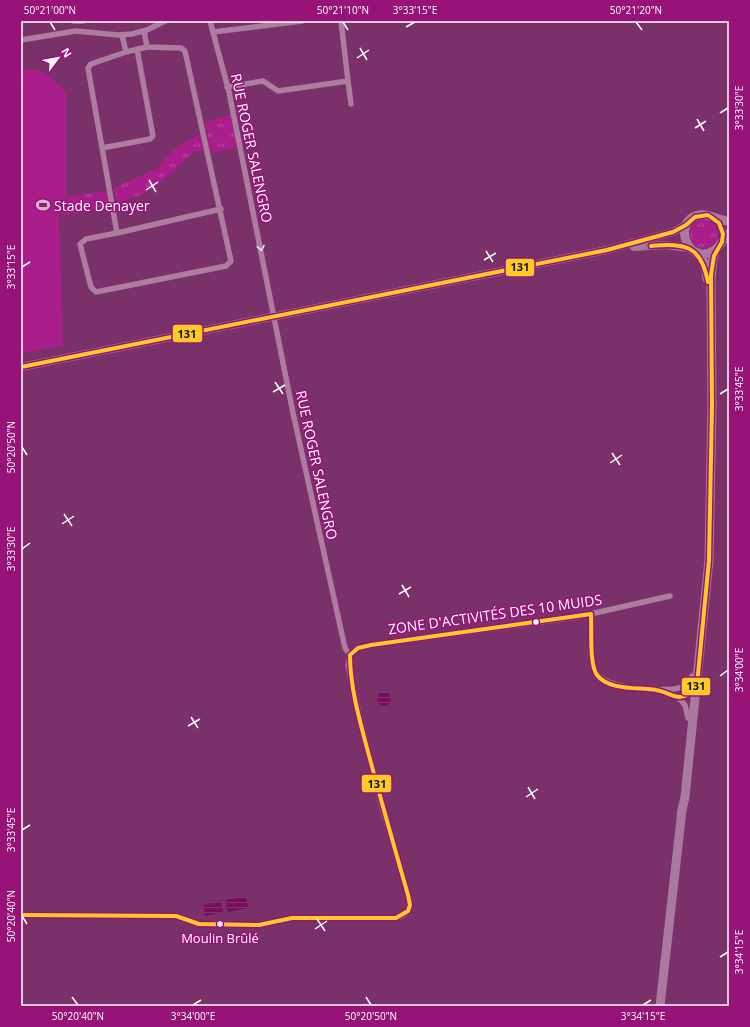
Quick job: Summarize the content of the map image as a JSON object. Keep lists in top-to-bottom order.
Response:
{
  "streets": {
    "street": ["RUE ROGER SALENGRO", "ZONE D'ACTIVITÉS DES 10 MUIDS"]
  },
  "crossings": [
    ["RUE ROGER SALENGRO", "ZONE D'ACTIVITÉS DES 10 MUIDS"]
  ],
  "places": {
    "sports": ["Stade Denayer"],
    "other": ["Moulin Brûlé"]
  },
  "lines": ["transit line 131"],
  "north": "top right",
  "coordinates": [
    "50°21'00\"N",
    "50°21'10\"N",
    "3°33'15\"E",
    "50°21'20\"N",
    "3°33'30\"E",
    "3°33'45\"E",
    "50°20'50\"N",
    "3°34'00\"E",
    "50°20'40\"N",
    "3°34'15\"E"
  ]
}
